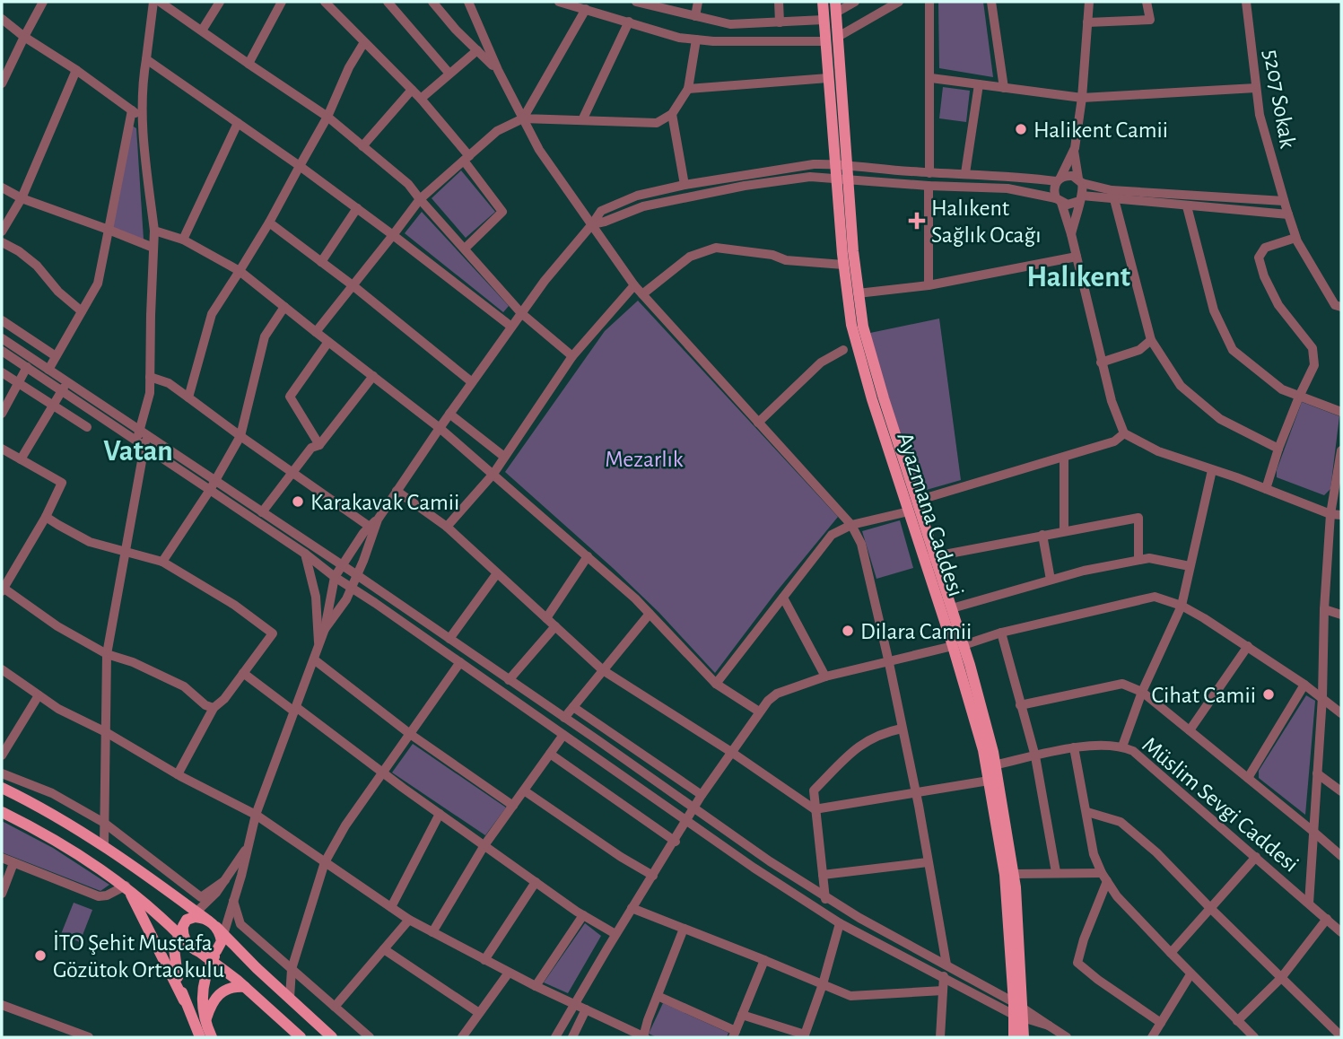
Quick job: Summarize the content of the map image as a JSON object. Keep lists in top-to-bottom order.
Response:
{
  "streets": {
    "main road": ["Ayazmana Caddesi"],
    "street": ["5207 Sokak", "Müslim Sevgi Caddesi"]
  },
  "crossings": [
    ["Ayazmana Caddesi", "Müslim Sevgi Caddesi"]
  ],
  "districts": ["Halıkent", "Vatan"],
  "parks": ["Mezarlık"],
  "places": {
    "other": [
      "Halikent Camii",
      "Karakavak Camii",
      "Dilara Camii",
      "Cihat Camii",
      "İTO Şehit Mustafa Gözütok Ortaokulu"
    ],
    "health": ["Halıkent Sağlık Ocağı"]
  }
}
